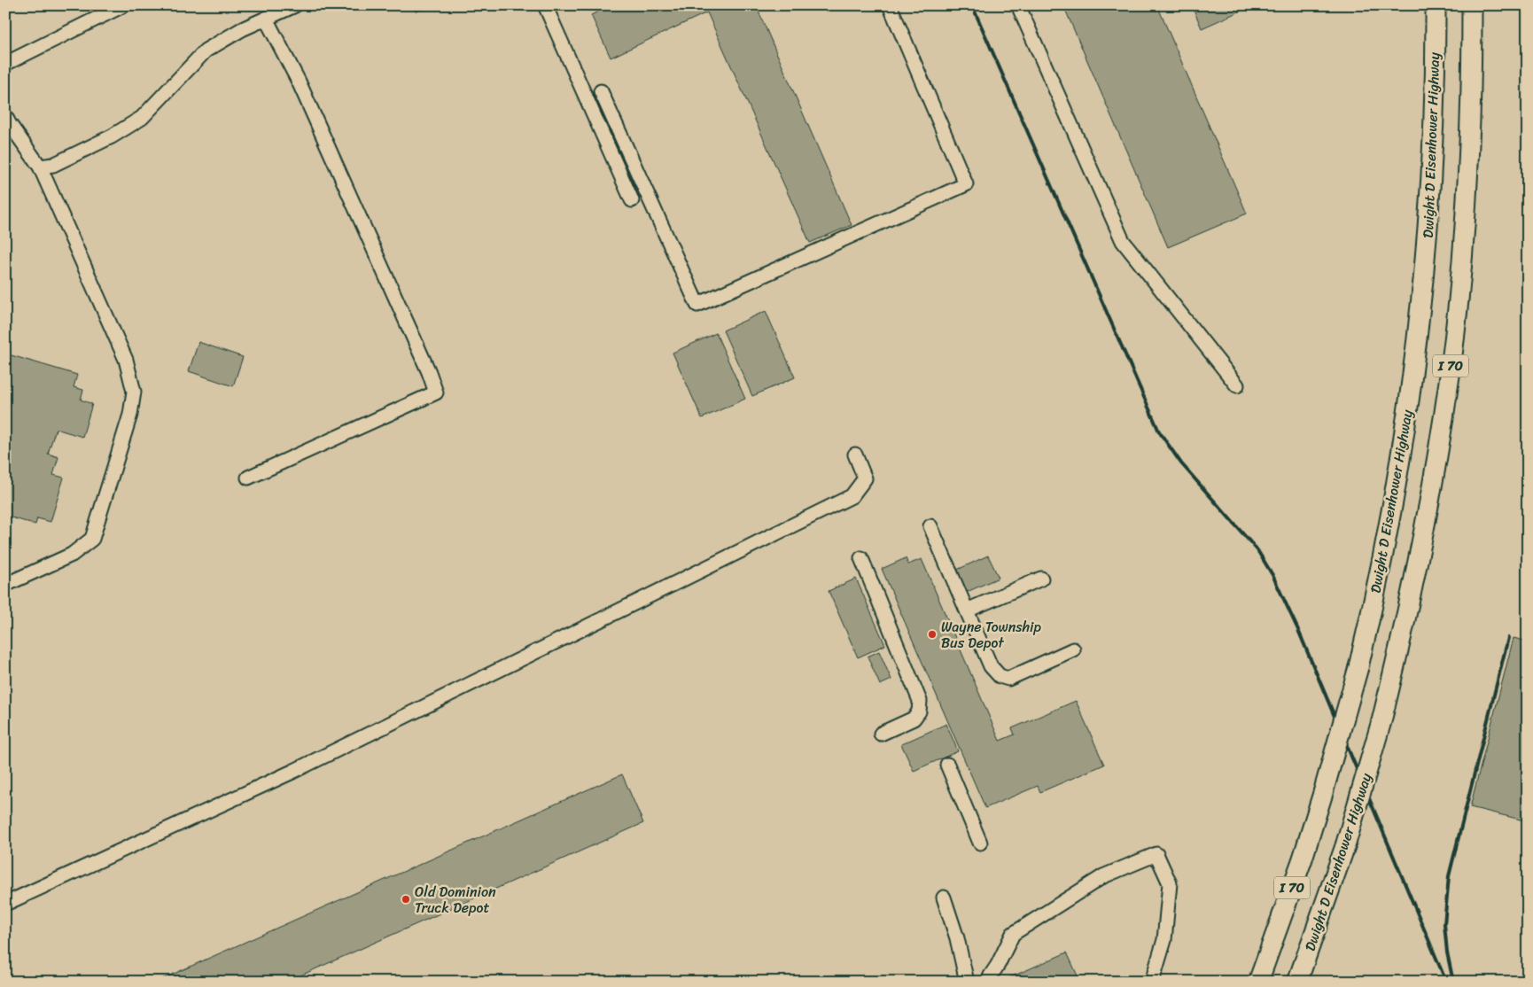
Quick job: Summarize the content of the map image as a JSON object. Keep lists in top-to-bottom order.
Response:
{
  "streets": {
    "highway": ["Dwight D Eisenhower Highway", "I 70"]
  },
  "places": ["Wayne Township Bus Depot", "Old Dominion Truck Depot"]
}
